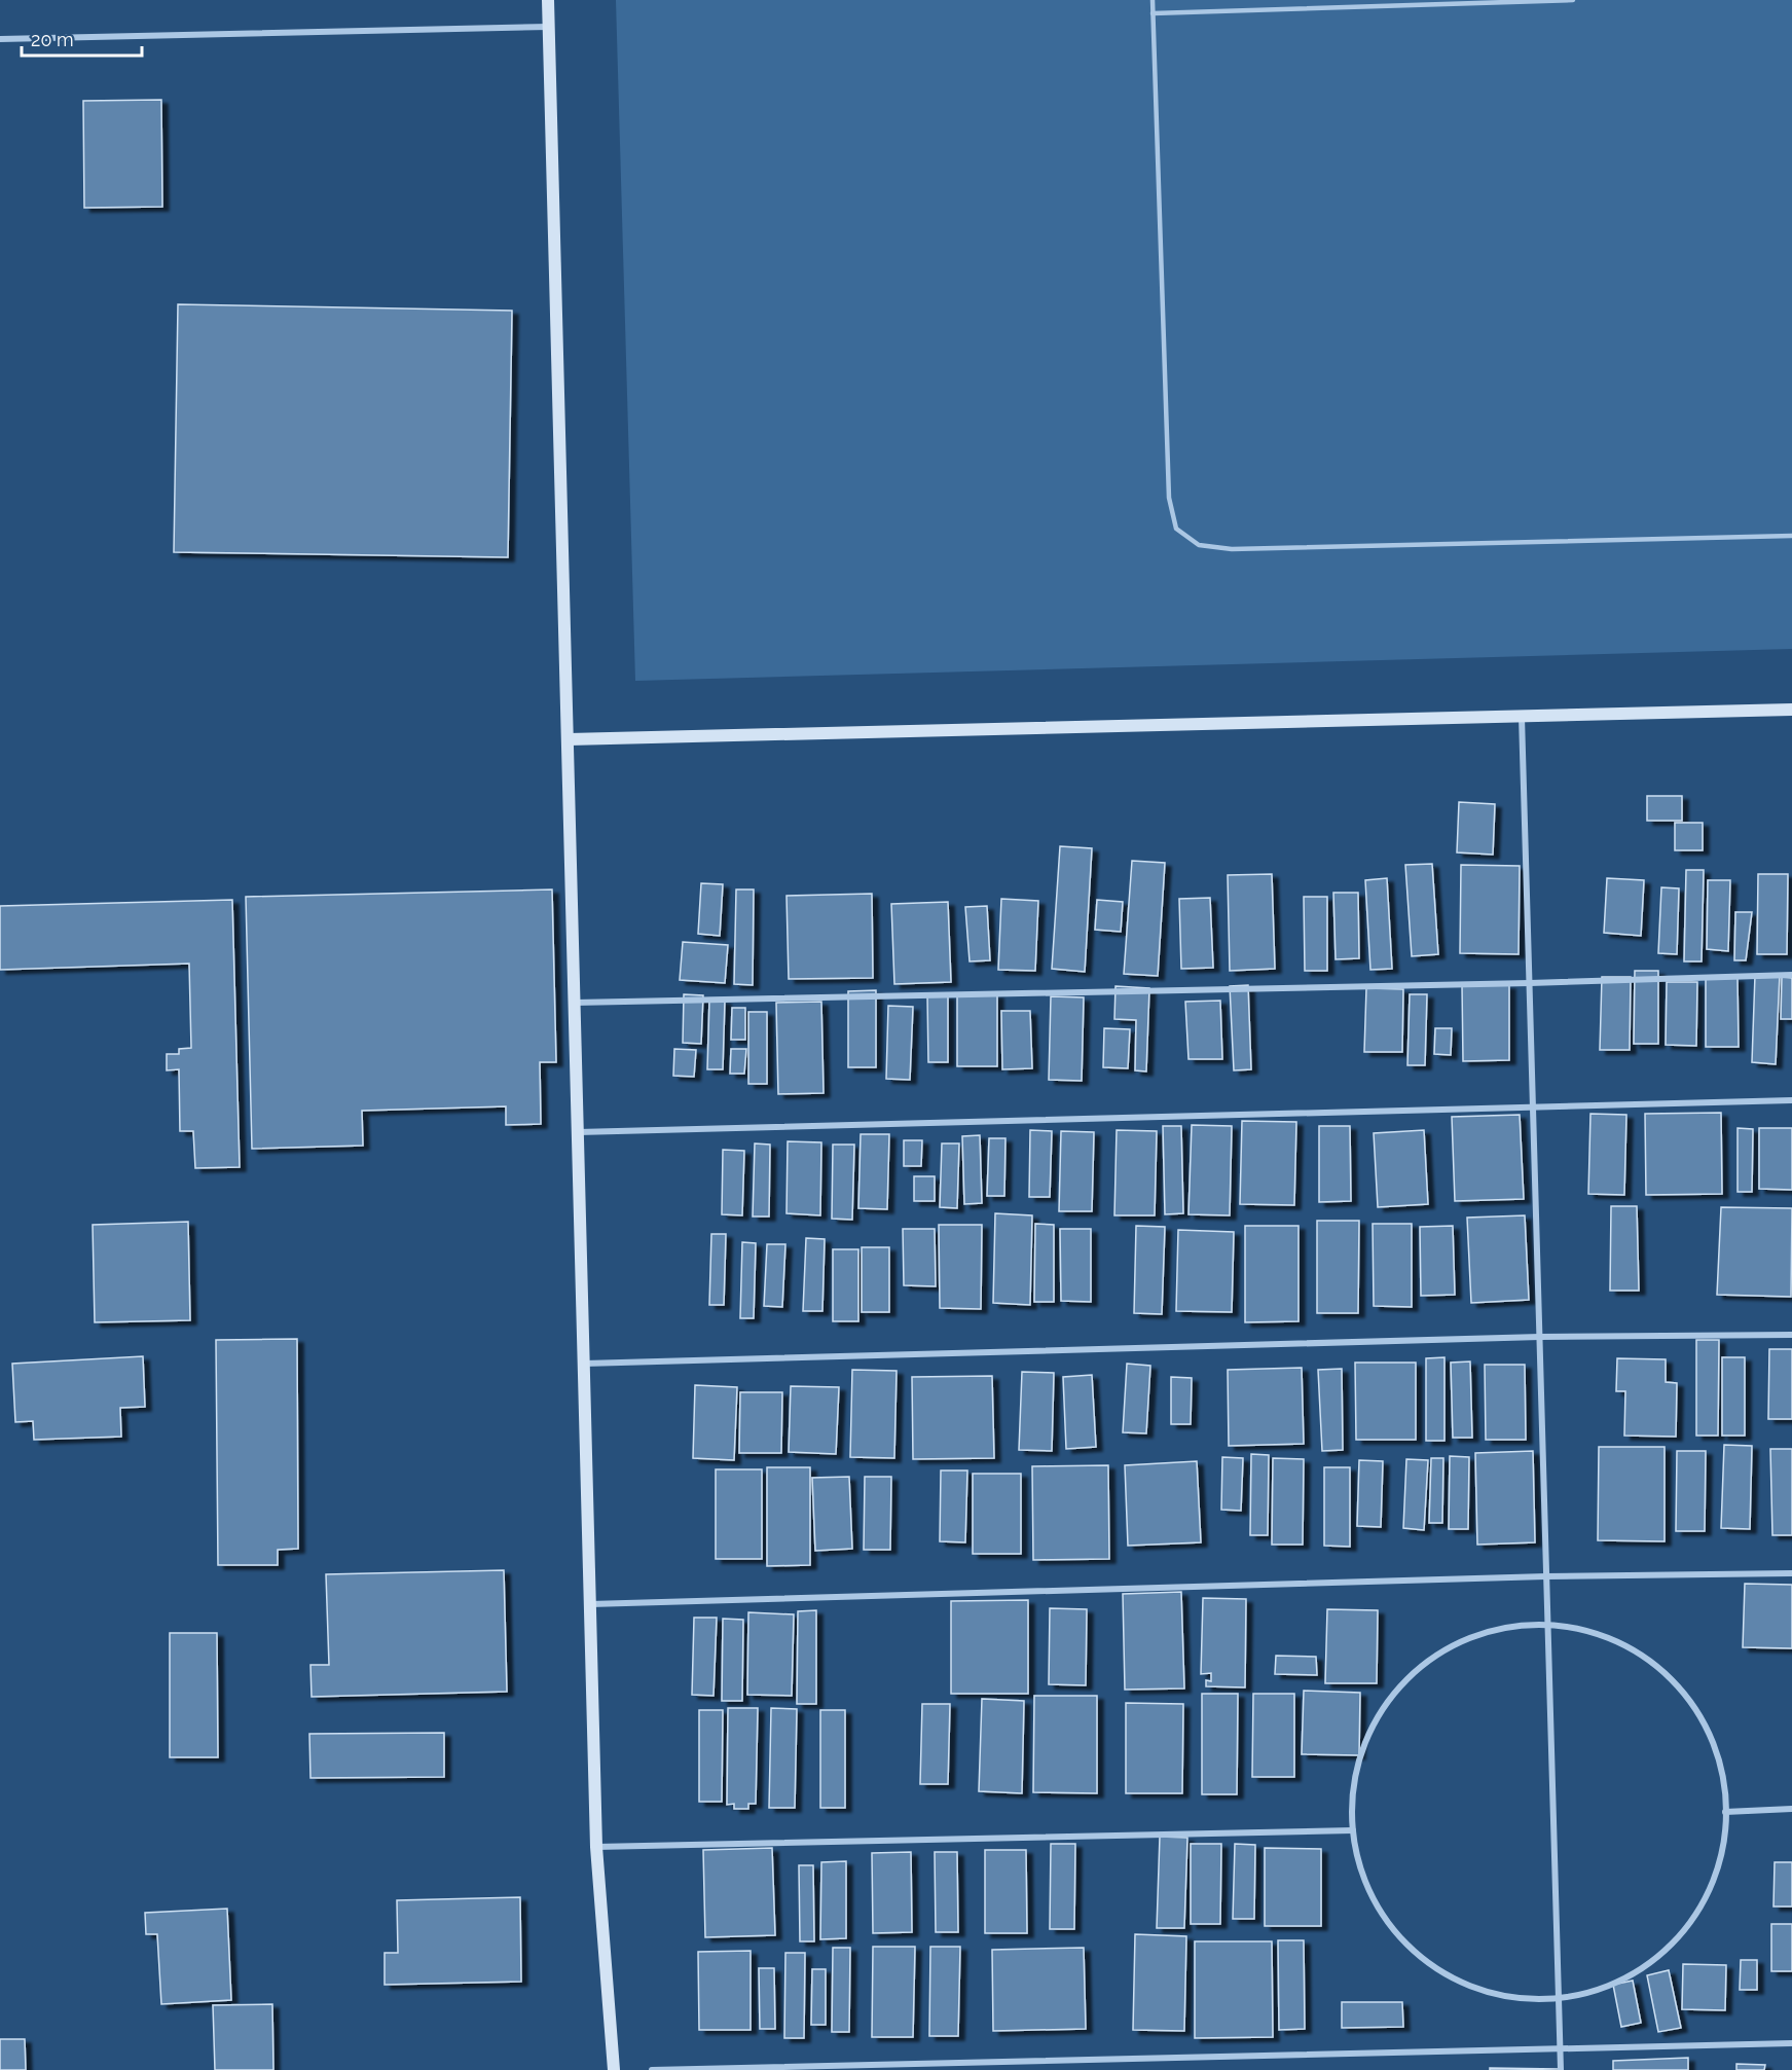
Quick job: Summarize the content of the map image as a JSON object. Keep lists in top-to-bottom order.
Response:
{
  "scale_bar": "20 m"
}
